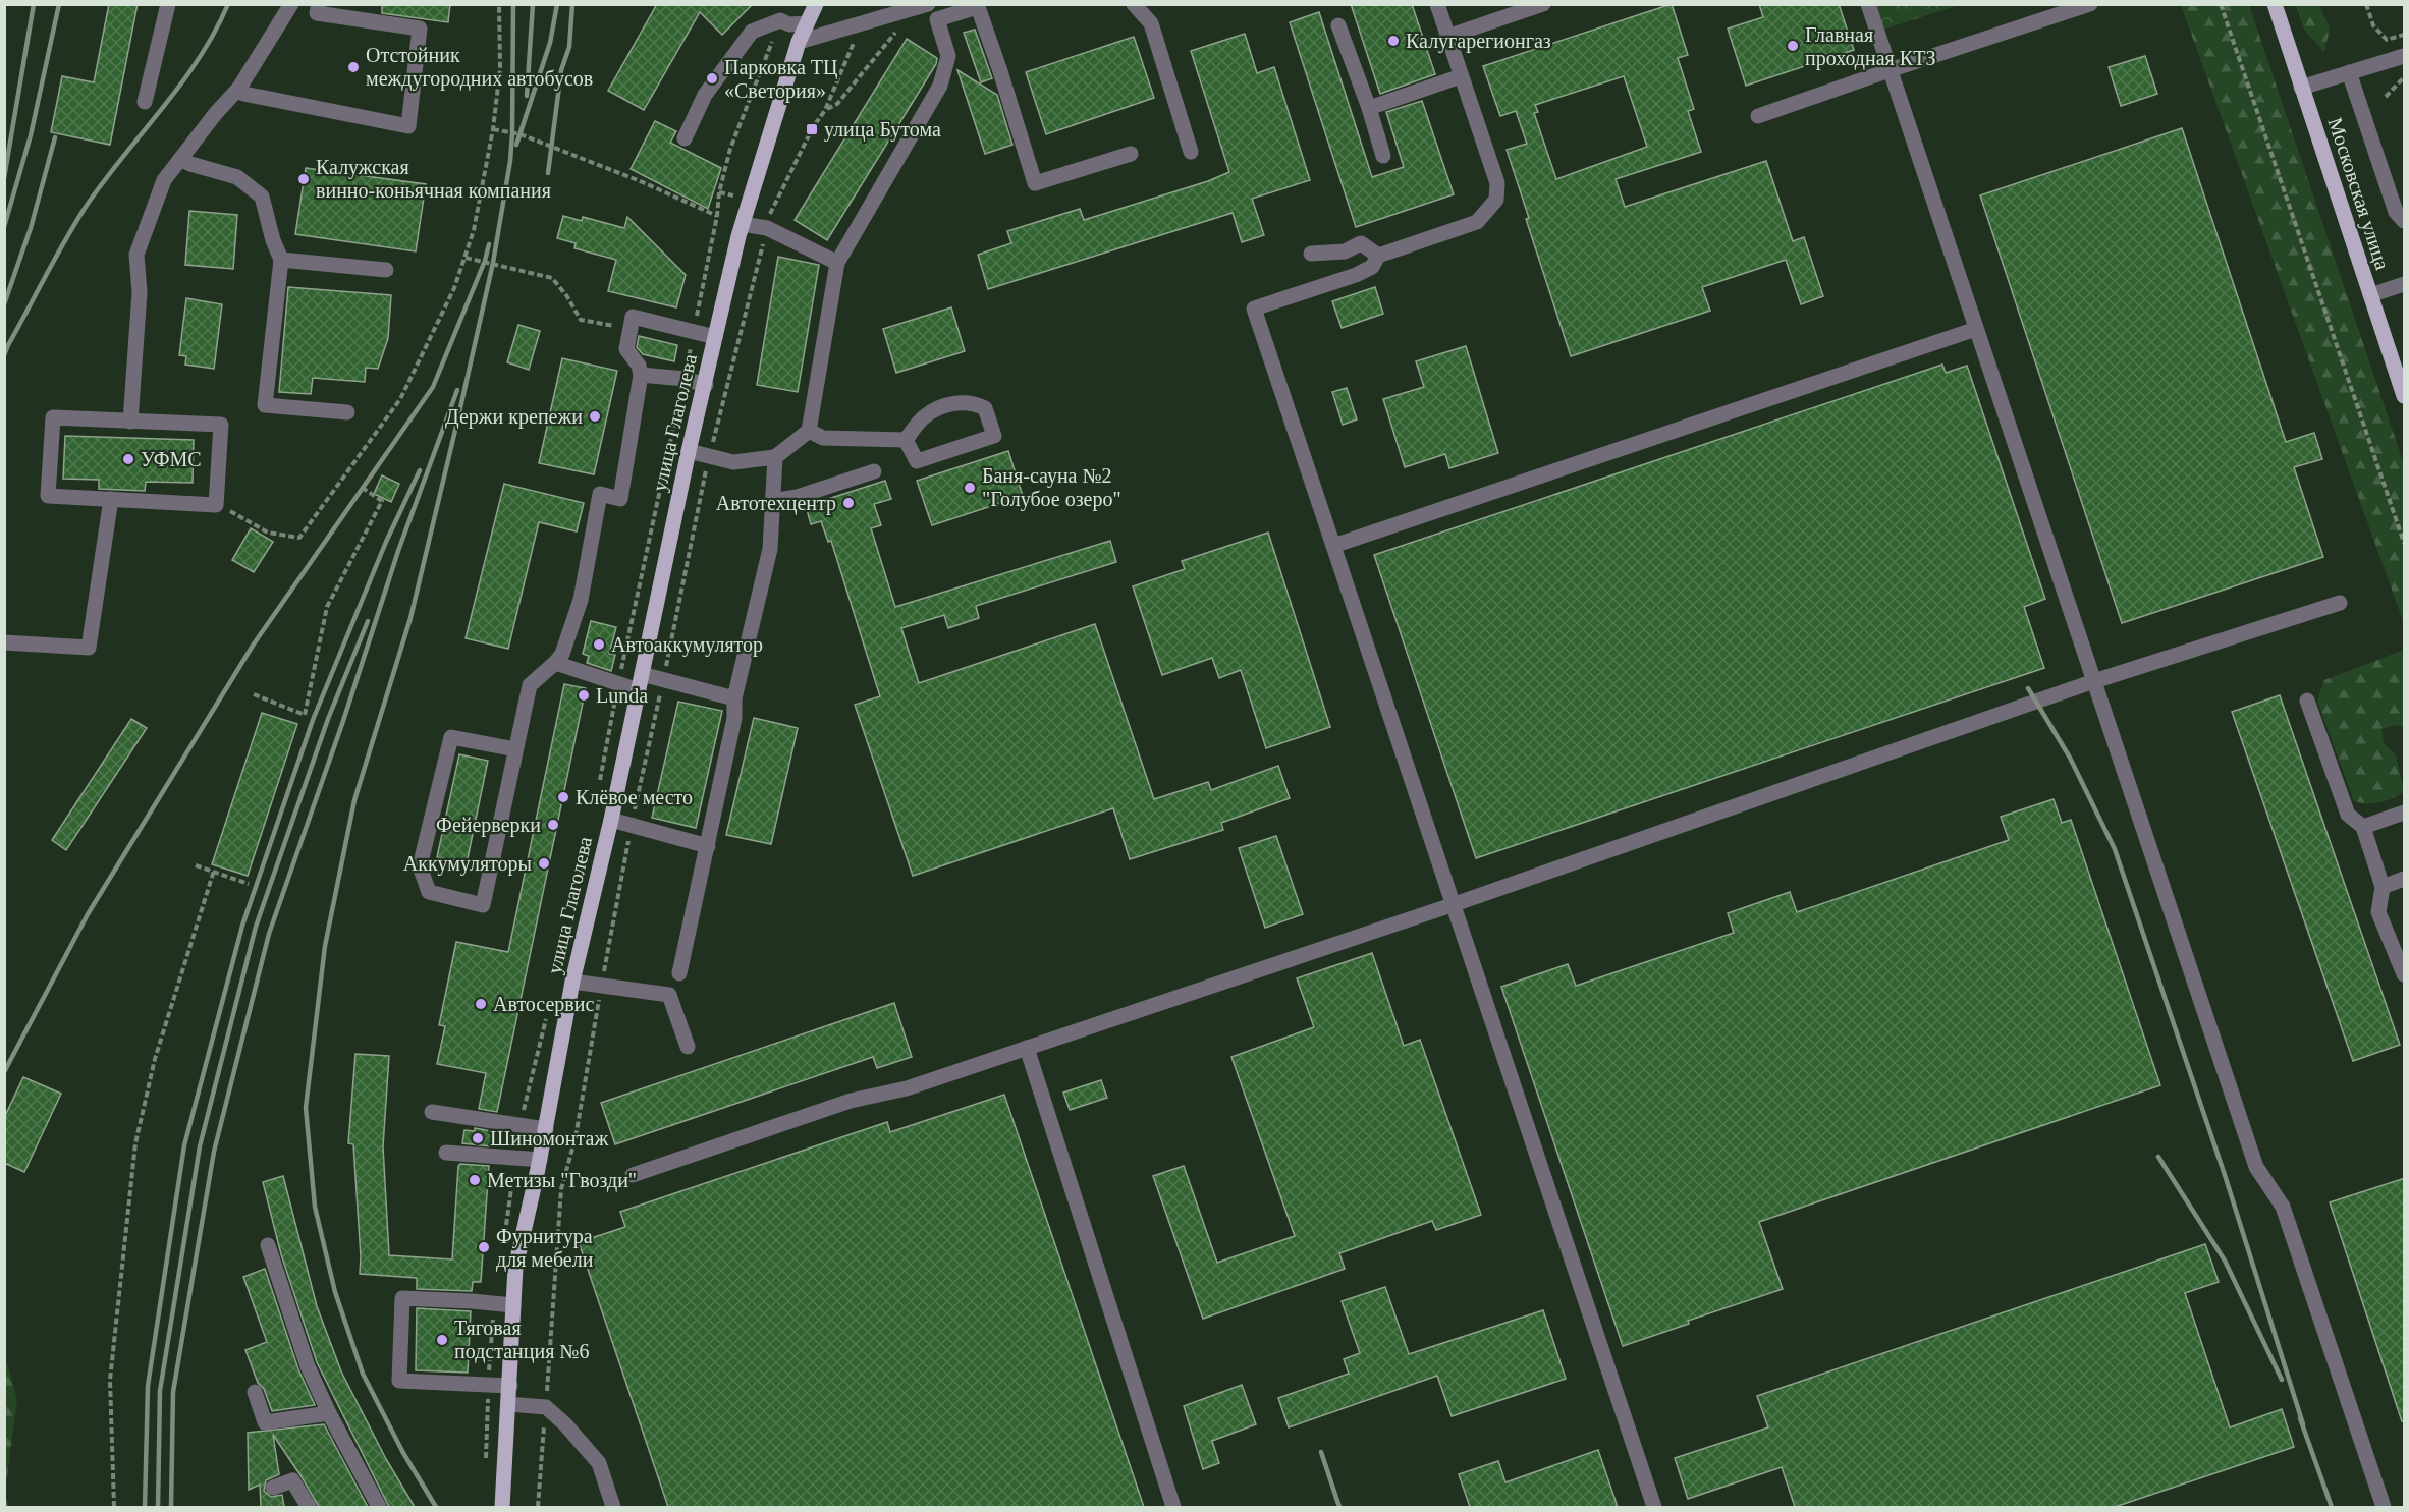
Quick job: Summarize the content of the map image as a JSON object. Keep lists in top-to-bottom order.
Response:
{
  "streets": {
    "main road": ["Московская улица", "улица Глаголева"]
  },
  "places": {
    "other": [
      "Калугарегионгаз",
      "Главная проходная КТЗ",
      "Отстойник междугородних автобусов",
      "Парковка ТЦ «Светория»",
      "Калужская винно-коньячная компания",
      "Держи крепежи",
      "УФМС",
      "Баня-сауна №2 \"Голубое озеро\"",
      "Автотехцентр",
      "Автоаккумулятор",
      "Lunda",
      "Клёвое место",
      "Фейерверки",
      "Аккумуляторы",
      "Автосервис",
      "Шиномонтаж",
      "Метизы \"Гвозди\"",
      "Фурнитура для мебели",
      "Тяговая подстанция №6"
    ],
    "transit": ["улица Бутома"]
  }
}
